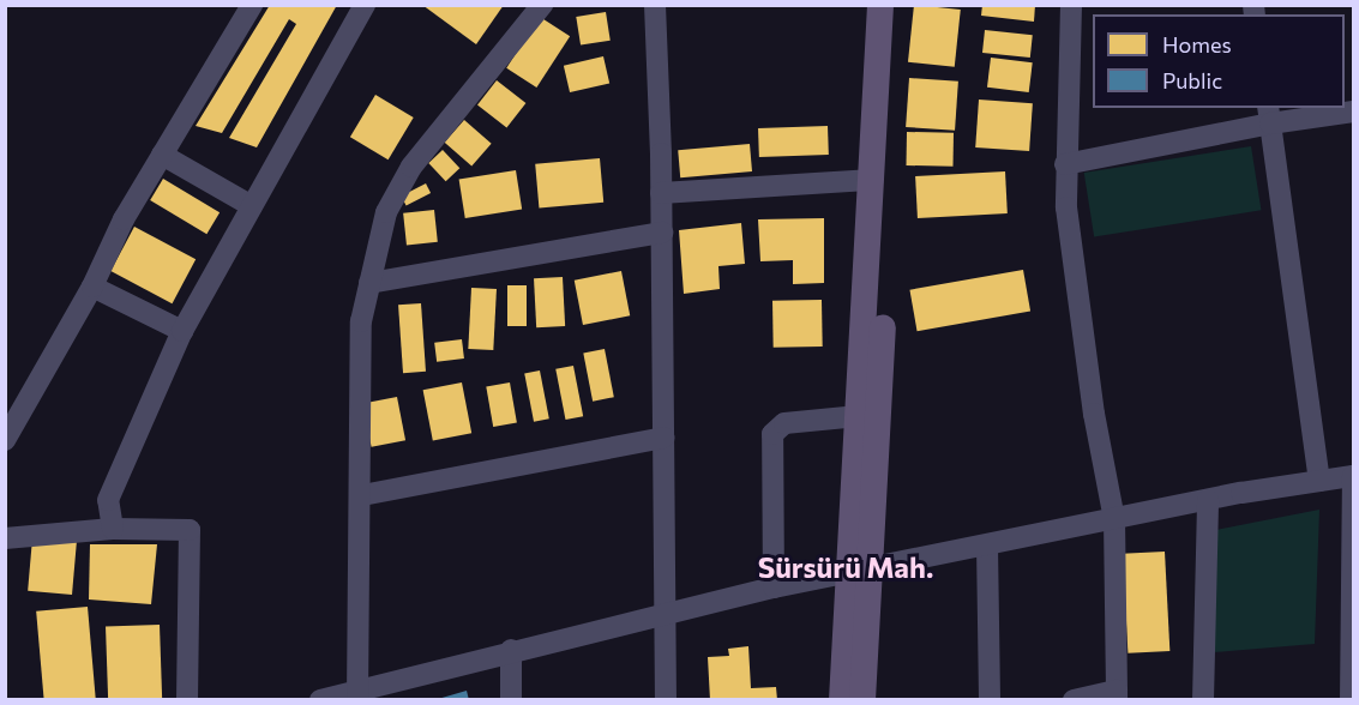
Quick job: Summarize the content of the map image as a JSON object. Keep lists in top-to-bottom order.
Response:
{
  "districts": ["Sürsürü Mah."],
  "legend": ["Homes", "Public"]
}
